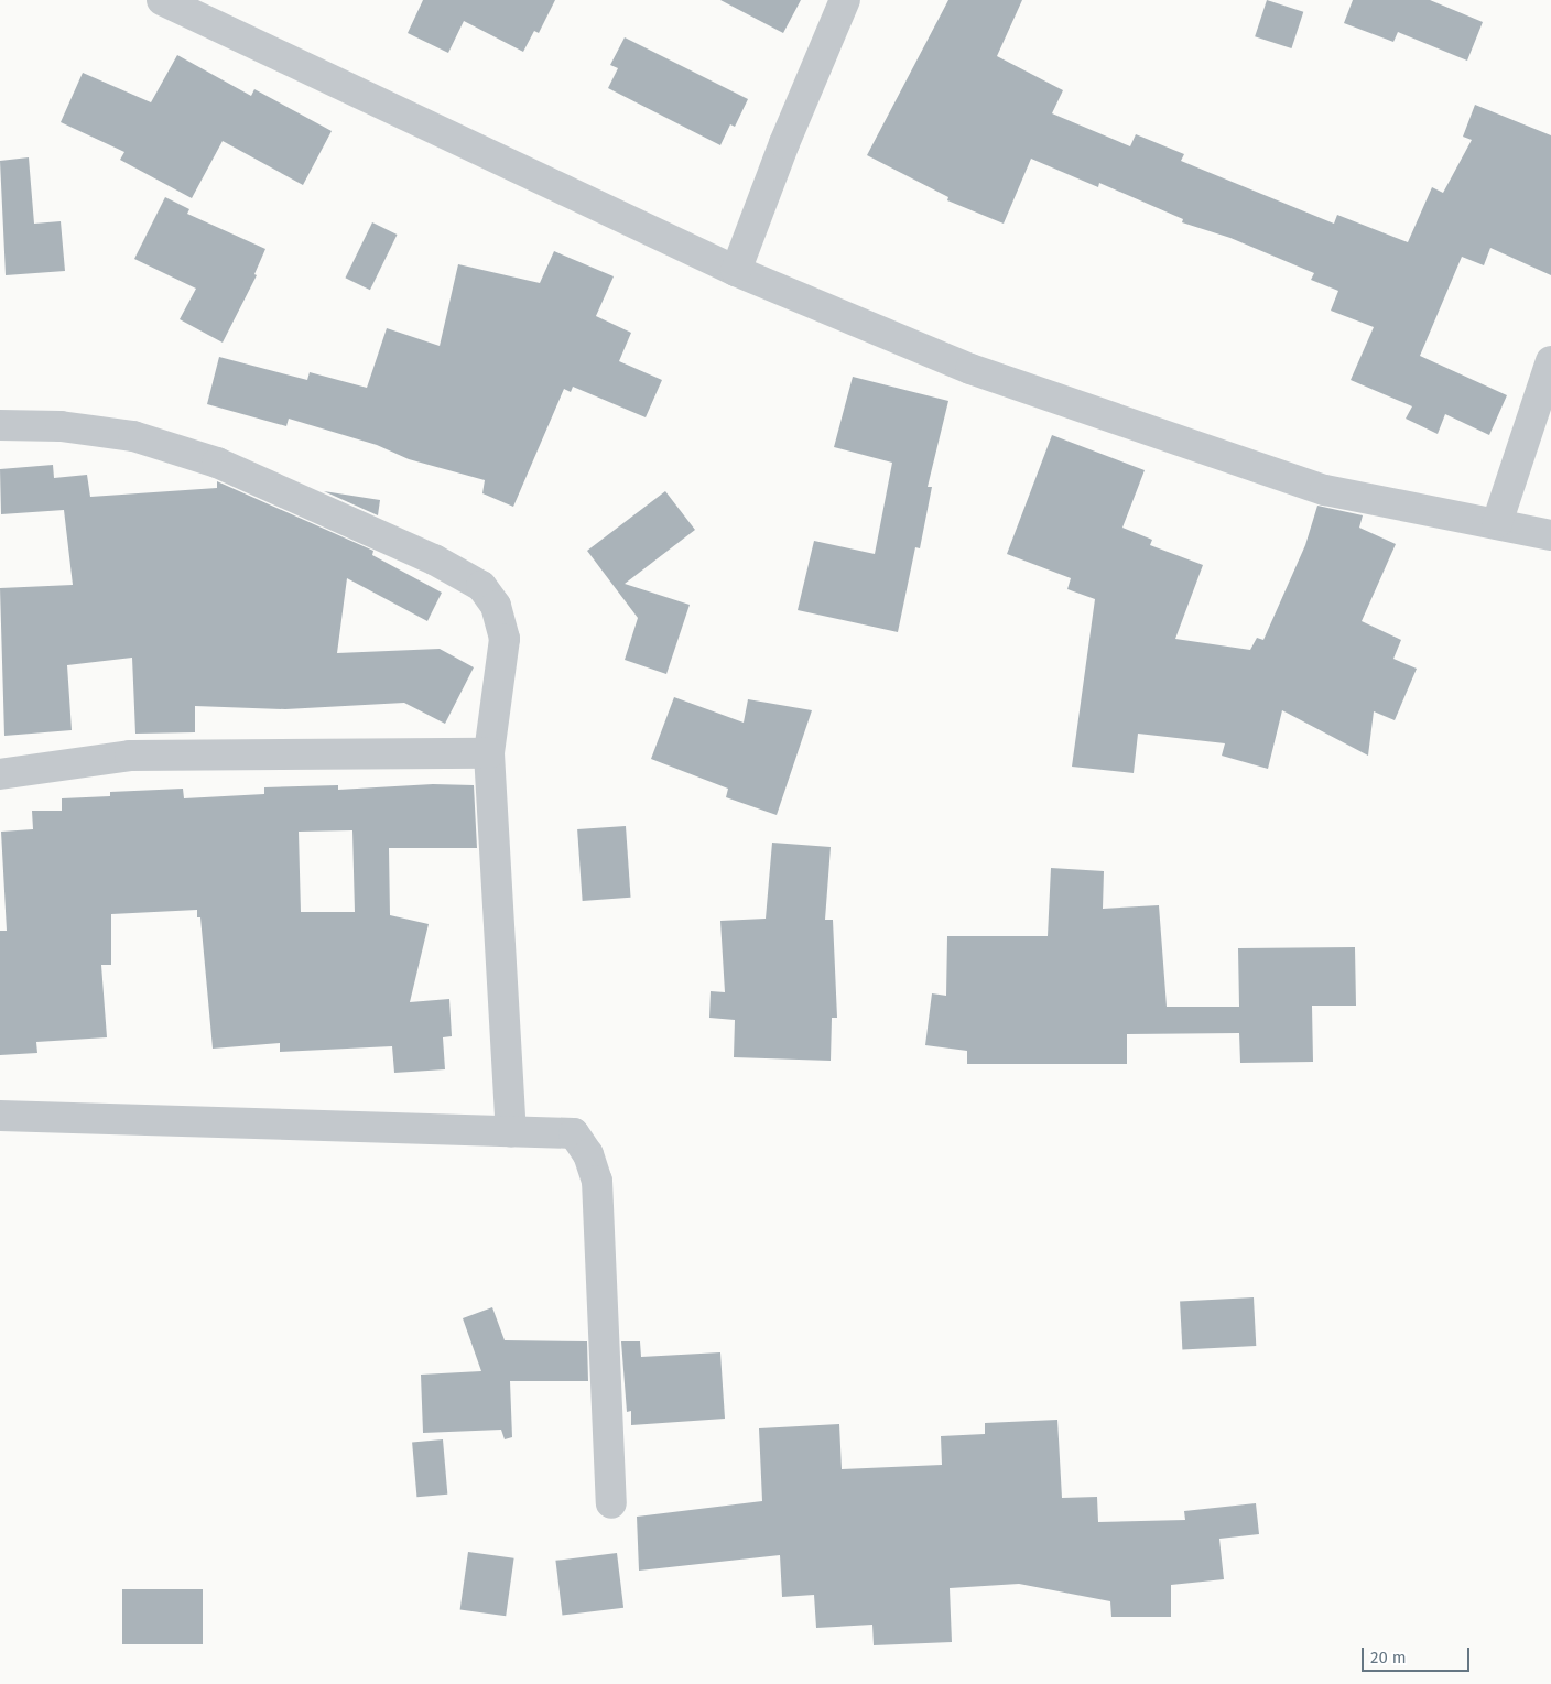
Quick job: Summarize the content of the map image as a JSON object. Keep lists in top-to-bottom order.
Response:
{
  "scale_bar": "20 m"
}
